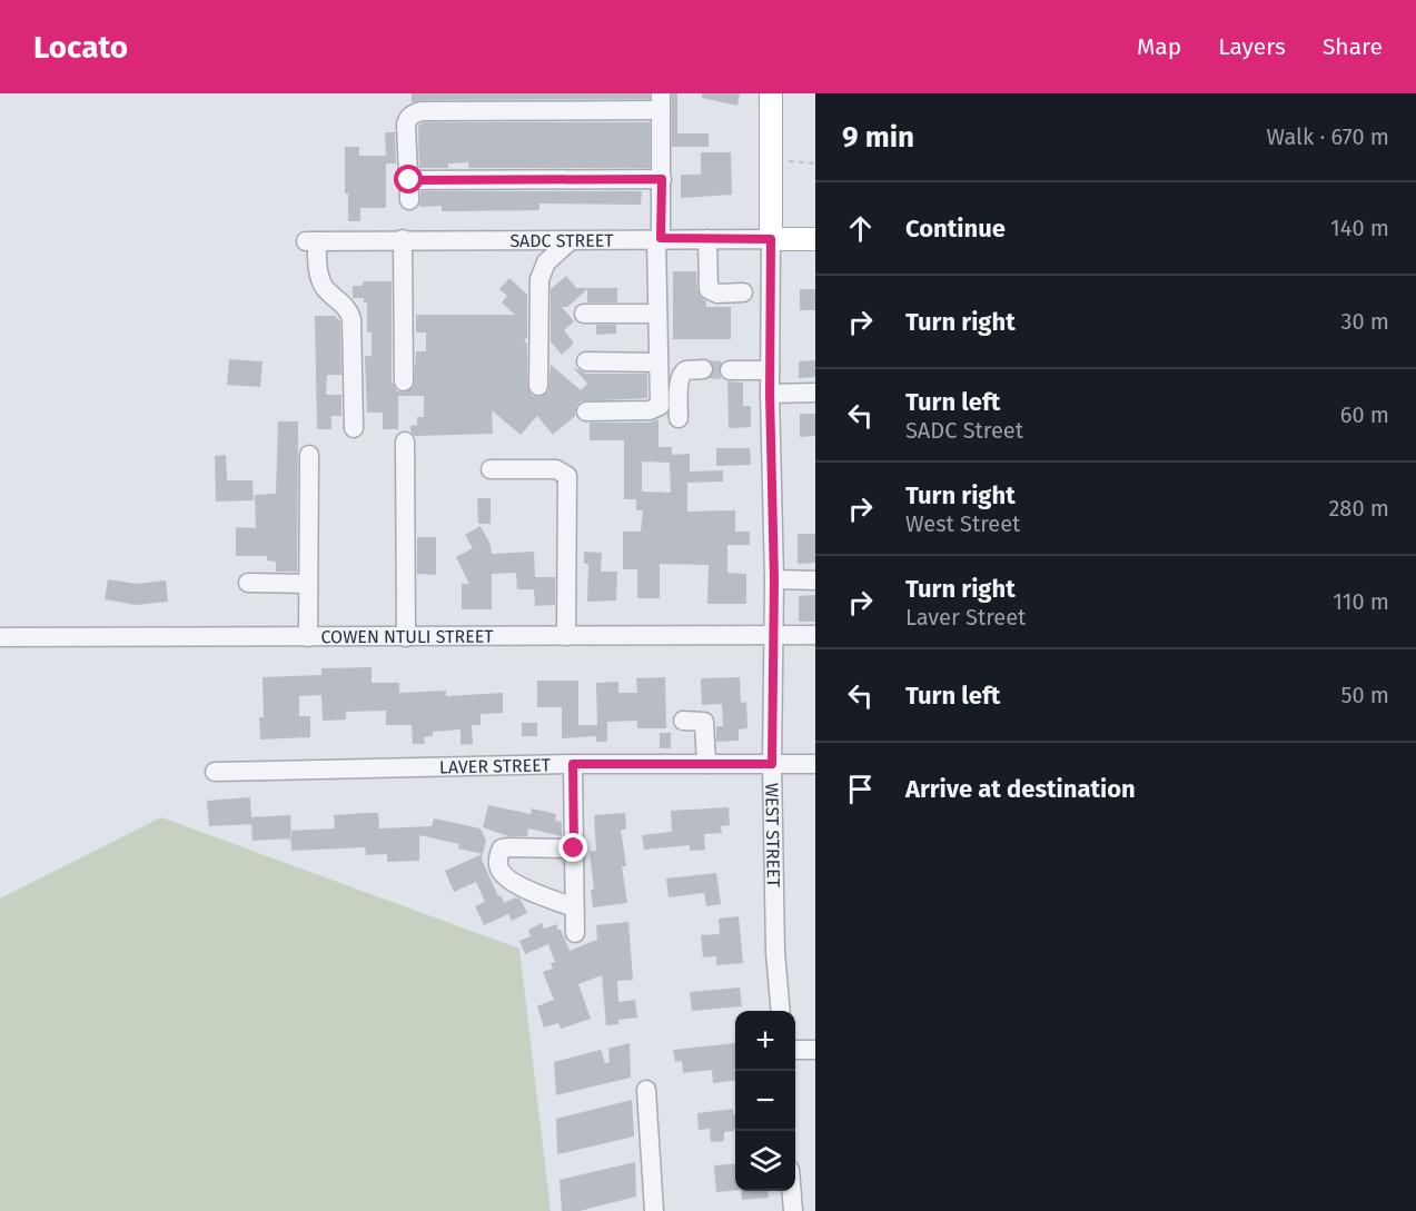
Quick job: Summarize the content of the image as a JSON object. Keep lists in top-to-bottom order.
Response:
{
  "streets": {
    "main road": ["SADC STREET", "WEST STREET"],
    "street": ["COWEN NTULI STREET", "LAVER STREET"]
  },
  "crossings": [
    ["SADC STREET", "WEST STREET"],
    ["COWEN NTULI STREET", "WEST STREET"],
    ["LAVER STREET", "WEST STREET"]
  ],
  "page": {
    "header": "Locato",
    "nav": ["Map", "Layers", "Share"],
    "heading": ["9 min", "Walk · 670 m"],
    "list": [
      ["Continue", "140 m"],
      ["Turn right", "30 m"],
      ["Turn left", "SADC Street", "60 m"],
      ["Turn right", "West Street", "280 m"],
      ["Turn right", "Laver Street", "110 m"],
      ["Turn left", "50 m"],
      "Arrive at destination"
    ],
    "map_buttons": ["+", "−"]
  }
}
